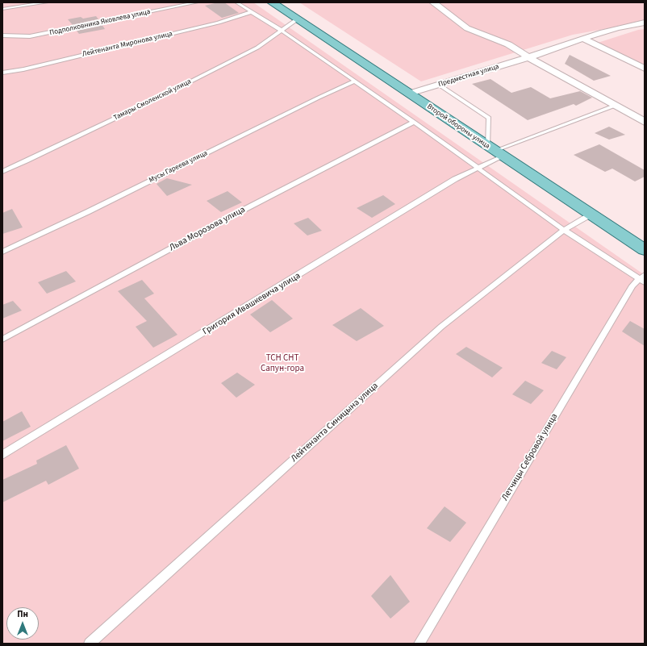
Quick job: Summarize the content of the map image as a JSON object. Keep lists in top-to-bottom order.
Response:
{
  "streets": {
    "main road": ["Второй обороны улица"],
    "street": ["Предместная улица"],
    "lane": [
      "Подполковника Яковлева улица",
      "Лейтенанта Миронова улица",
      "Тамары Смоленской улица",
      "Мусы Гареева улица",
      "Льва Морозова улица",
      "Григория Ивашкевича улица",
      "Лейтенанта Синицына улица",
      "Летчицы Себровой улица"
    ]
  },
  "crossings": [
    ["Предместная улица", "Второй обороны улица"],
    ["Тамары Смоленской улица", "Второй обороны улица"],
    ["Второй обороны улица", "Григория Ивашкевича улица"],
    ["Второй обороны улица", "Лейтенанта Синицына улица"]
  ],
  "parks": ["ТСН СНТ Сапун-гора"],
  "north": "top"
}
